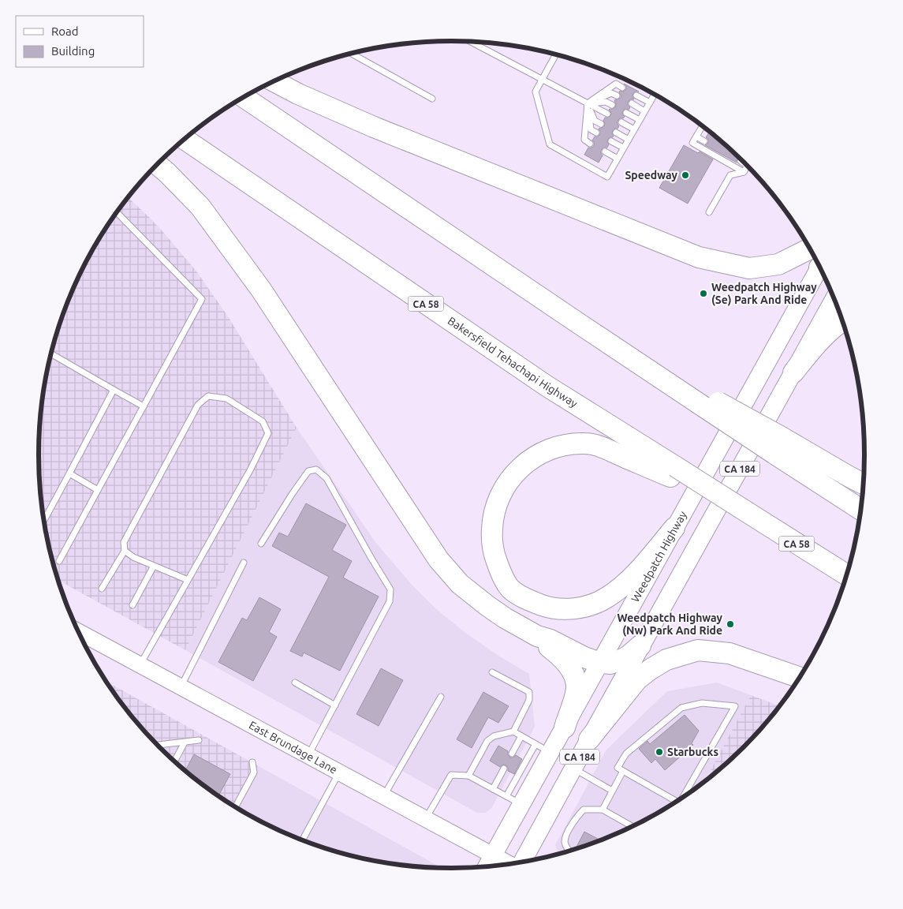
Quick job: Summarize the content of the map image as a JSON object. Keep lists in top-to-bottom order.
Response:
{
  "streets": {
    "highway": ["CA 58", "Bakersfield Tehachapi Highway"],
    "main road": ["CA 184", "Weedpatch Highway", "East Brundage Lane"]
  },
  "crossings": [
    ["CA 58", "Bakersfield Tehachapi Highway"],
    ["Weedpatch Highway", "East Brundage Lane"]
  ],
  "places": [
    "Speedway",
    "Weedpatch Highway (Se) Park And Ride",
    "Weedpatch Highway (Nw) Park And Ride",
    "Starbucks"
  ],
  "legend": ["Road", "Building"]
}
